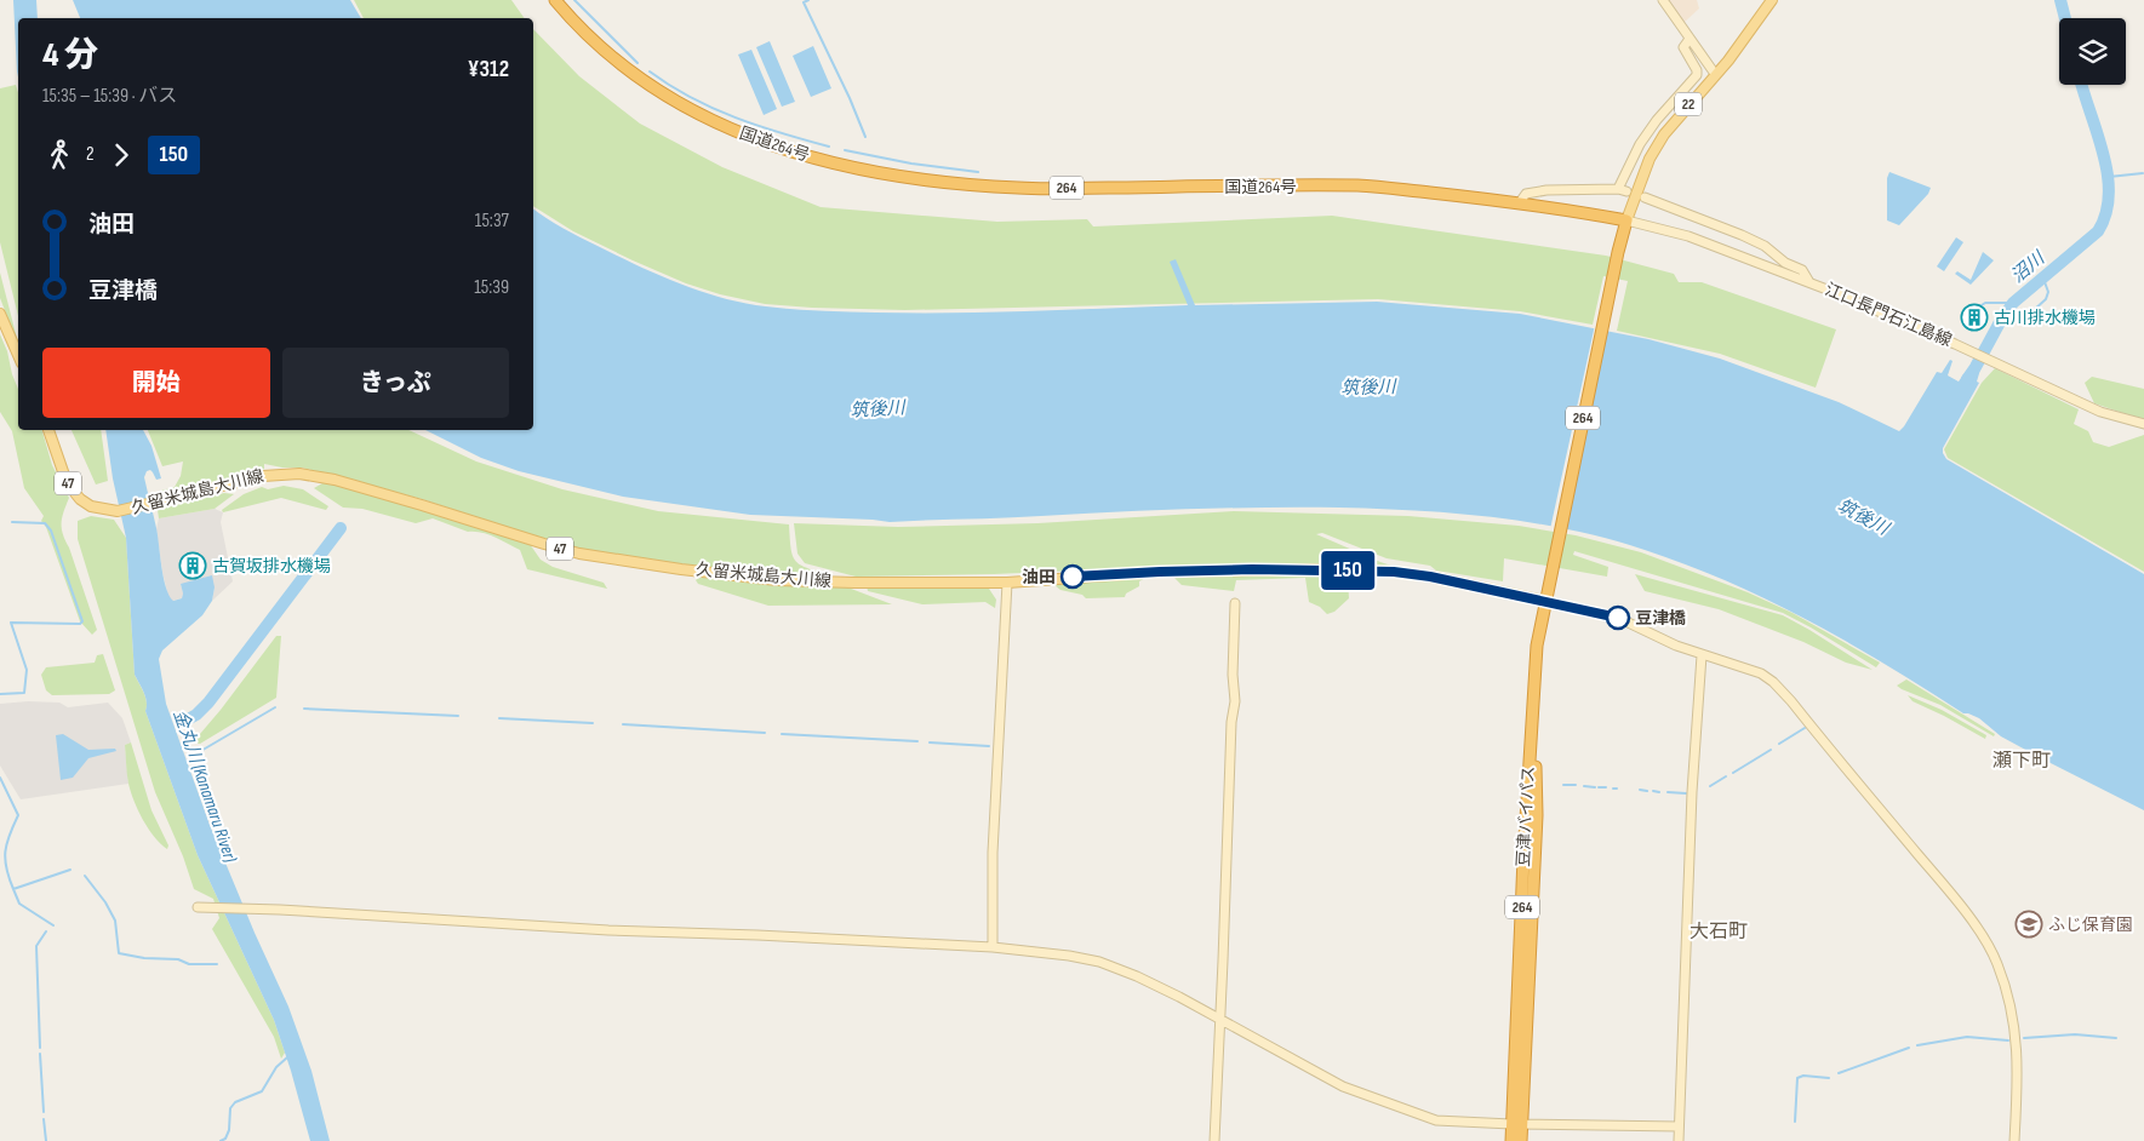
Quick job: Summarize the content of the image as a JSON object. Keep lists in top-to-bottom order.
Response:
{
  "streets": {
    "highway": ["国道264号", "264", "豆津バイパス"],
    "main road": ["22", "47", "久留米城島大川線"],
    "street": ["江口長門石江島線"]
  },
  "crossings": [
    ["22", "国道264号"],
    ["22", "264"],
    ["22", "江口長門石江島線"],
    ["国道264号", "264"],
    ["国道264号", "江口長門石江島線"],
    ["264", "江口長門石江島線"],
    ["264", "久留米城島大川線"],
    ["264", "豆津バイパス"],
    ["久留米城島大川線", "豆津バイパス"]
  ],
  "districts": ["瀬下町", "大石町"],
  "water": ["沼川", "筑後川", "金丸川 (Kanamaru River)"],
  "places": {
    "building": ["古川排水機場", "古賀坂排水機場"],
    "other": ["油田", "豆津橋"],
    "school or university": ["ふじ保育園"]
  },
  "lines": ["bus line 150"],
  "page": {
    "on_map": "150",
    "heading": ["4 分", "15:35 – 15:39 · バス", "¥312"],
    "legs": ["2", "150"],
    "list": [
      {
        "name": "油田",
        "value": "15:37"
      },
      {
        "name": "豆津橋",
        "value": "15:39"
      }
    ],
    "buttons": ["開始", "きっぷ"]
  }
}
